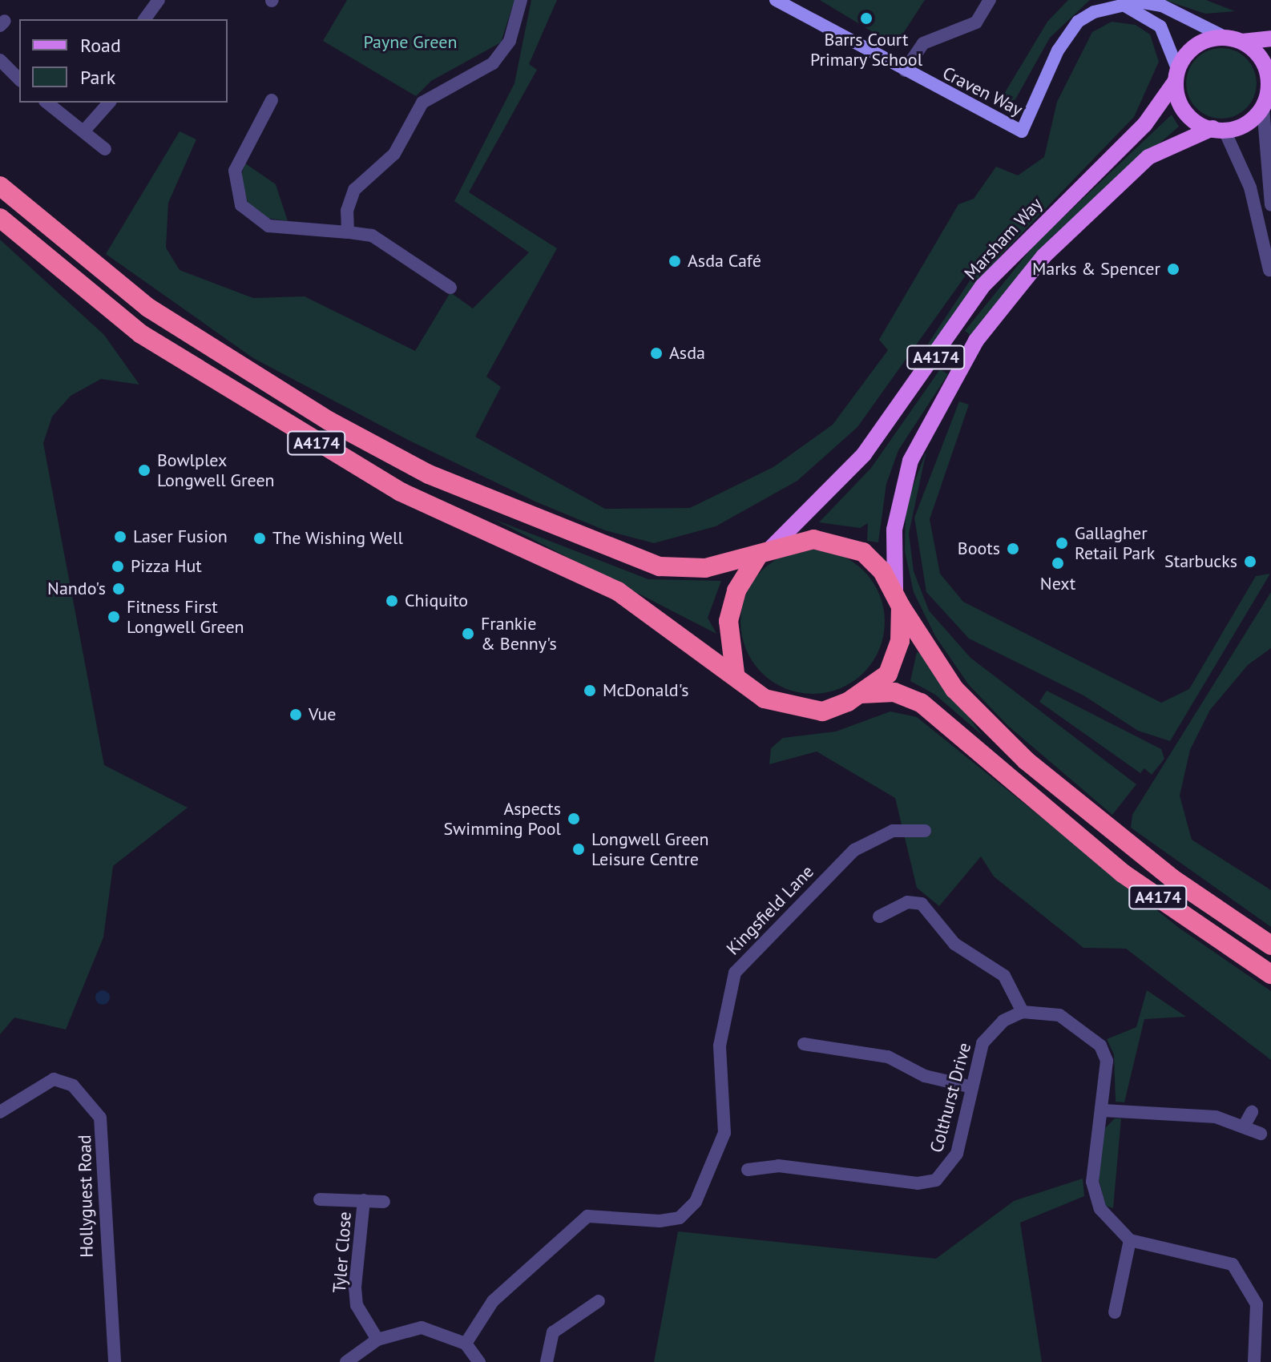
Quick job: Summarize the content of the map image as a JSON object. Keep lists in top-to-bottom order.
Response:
{
  "streets": {
    "highway": ["A4174"],
    "main road": ["Marsham Way"],
    "street": [
      "Craven Way",
      "Kingsfield Lane",
      "Colthurst Drive",
      "Hollyguest Road",
      "Tyler Close"
    ]
  },
  "crossings": [
    ["Craven Way", "Marsham Way"],
    ["Craven Way", "A4174"],
    ["Marsham Way", "A4174"]
  ],
  "parks": ["Payne Green"],
  "places": [
    "Barrs Court Primary School",
    "Asda Café",
    "Marks & Spencer",
    "Asda",
    "Bowlplex Longwell Green",
    "Laser Fusion",
    "The Wishing Well",
    "Gallagher Retail Park",
    "Boots",
    "Starbucks",
    "Next",
    "Pizza Hut",
    "Nando's",
    "Chiquito",
    "Fitness First Longwell Green",
    "Frankie & Benny's",
    "McDonald's",
    "Vue",
    "Aspects Swimming Pool",
    "Longwell Green Leisure Centre"
  ],
  "legend": ["Road", "Park"]
}
